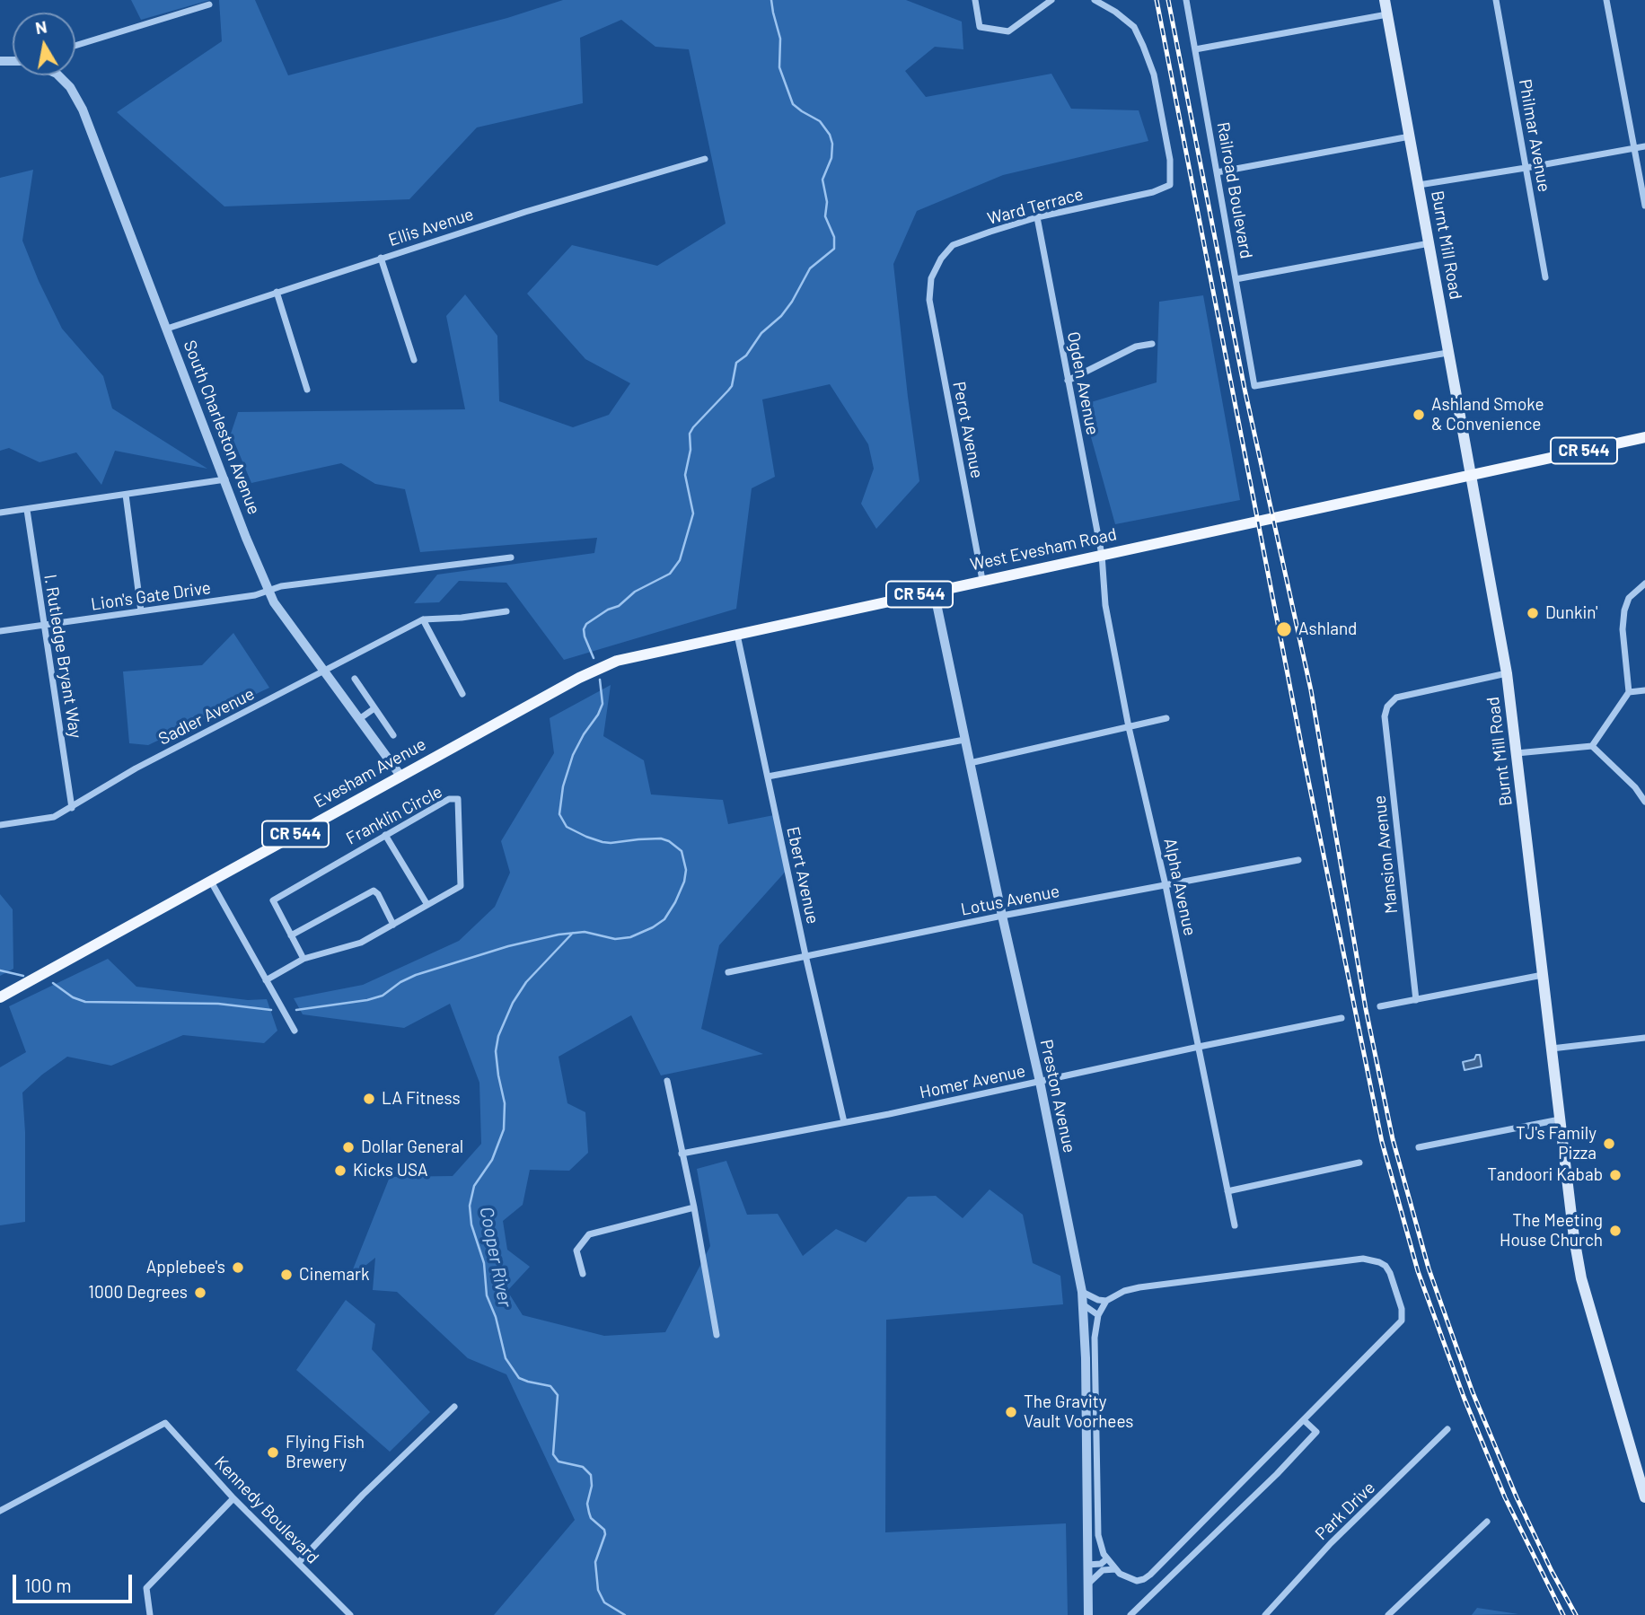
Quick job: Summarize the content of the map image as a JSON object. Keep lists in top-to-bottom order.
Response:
{
  "streets": {
    "main road": [
      "Burnt Mill Road",
      "CR 544",
      "West Evesham Road",
      "Evesham Avenue"
    ],
    "street": [
      "Philmar Avenue",
      "Railroad Boulevard",
      "Ward Terrace",
      "Ellis Avenue",
      "Ogden Avenue",
      "South Charleston Avenue",
      "Perot Avenue",
      "Lion's Gate Drive",
      "I. Rutledge Bryant Way",
      "Sadler Avenue",
      "Franklin Circle",
      "Mansion Avenue",
      "Ebert Avenue",
      "Alpha Avenue",
      "Lotus Avenue",
      "Homer Avenue",
      "Preston Avenue",
      "Kennedy Boulevard",
      "Park Drive"
    ]
  },
  "crossings": [
    ["Railroad Boulevard", "Burnt Mill Road"],
    ["Ward Terrace", "Ogden Avenue"],
    ["Ward Terrace", "Perot Avenue"],
    ["Ellis Avenue", "South Charleston Avenue"],
    ["Burnt Mill Road", "CR 544"],
    ["Burnt Mill Road", "West Evesham Road"],
    ["Burnt Mill Road", "Mansion Avenue"],
    ["Ogden Avenue", "West Evesham Road"],
    ["Ogden Avenue", "Alpha Avenue"],
    ["South Charleston Avenue", "Lion's Gate Drive"],
    ["South Charleston Avenue", "Sadler Avenue"],
    ["South Charleston Avenue", "Evesham Avenue"],
    ["Perot Avenue", "West Evesham Road"],
    ["CR 544", "West Evesham Road"],
    ["West Evesham Road", "Evesham Avenue"],
    ["West Evesham Road", "Ebert Avenue"],
    ["West Evesham Road", "Alpha Avenue"],
    ["West Evesham Road", "Preston Avenue"],
    ["Lion's Gate Drive", "I. Rutledge Bryant Way"],
    ["I. Rutledge Bryant Way", "Sadler Avenue"],
    ["Ebert Avenue", "Lotus Avenue"],
    ["Ebert Avenue", "Homer Avenue"],
    ["Alpha Avenue", "Lotus Avenue"],
    ["Alpha Avenue", "Homer Avenue"],
    ["Lotus Avenue", "Preston Avenue"],
    ["Homer Avenue", "Preston Avenue"]
  ],
  "water": ["Cooper River"],
  "places": [
    "Ashland Smoke & Convenience",
    "Dunkin'",
    "Ashland",
    "LA Fitness",
    "TJ's Family Pizza",
    "Dollar General",
    "Kicks USA",
    "Tandoori Kabab",
    "The Meeting House Church",
    "Applebee's",
    "Cinemark",
    "1000 Degrees",
    "The Gravity Vault Voorhees",
    "Flying Fish Brewery"
  ],
  "scale_bar": "100 m",
  "north": "top"
}
